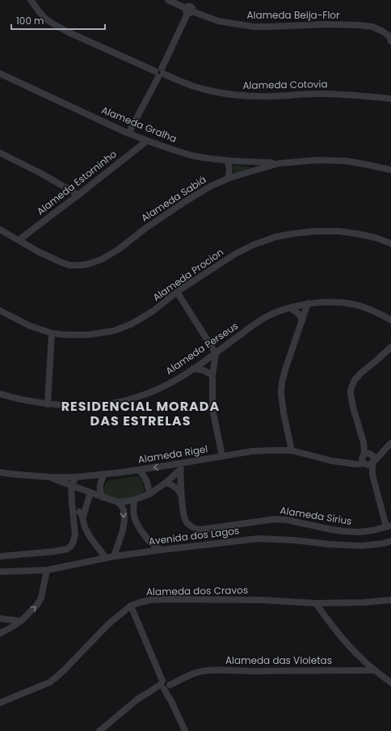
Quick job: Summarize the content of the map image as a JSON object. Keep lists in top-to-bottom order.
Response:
{
  "streets": {
    "street": [
      "Alameda Beija-Flor",
      "Alameda Cotovia",
      "Alameda Gralha",
      "Alameda Estorninho",
      "Alameda Sabiá",
      "Alameda Procion",
      "Alameda Perseus",
      "Alameda Rigel",
      "Alameda Sirius",
      "Avenida dos Lagos",
      "Alameda dos Cravos",
      "Alameda das Violetas"
    ]
  },
  "crossings": [
    ["Alameda Gralha", "Alameda Estorninho"],
    ["Alameda Gralha", "Alameda Sabiá"],
    ["Alameda Estorninho", "Alameda Sabiá"]
  ],
  "districts": ["RESIDENCIAL MORADA DAS ESTRELAS"],
  "scale_bar": "100 m"
}
